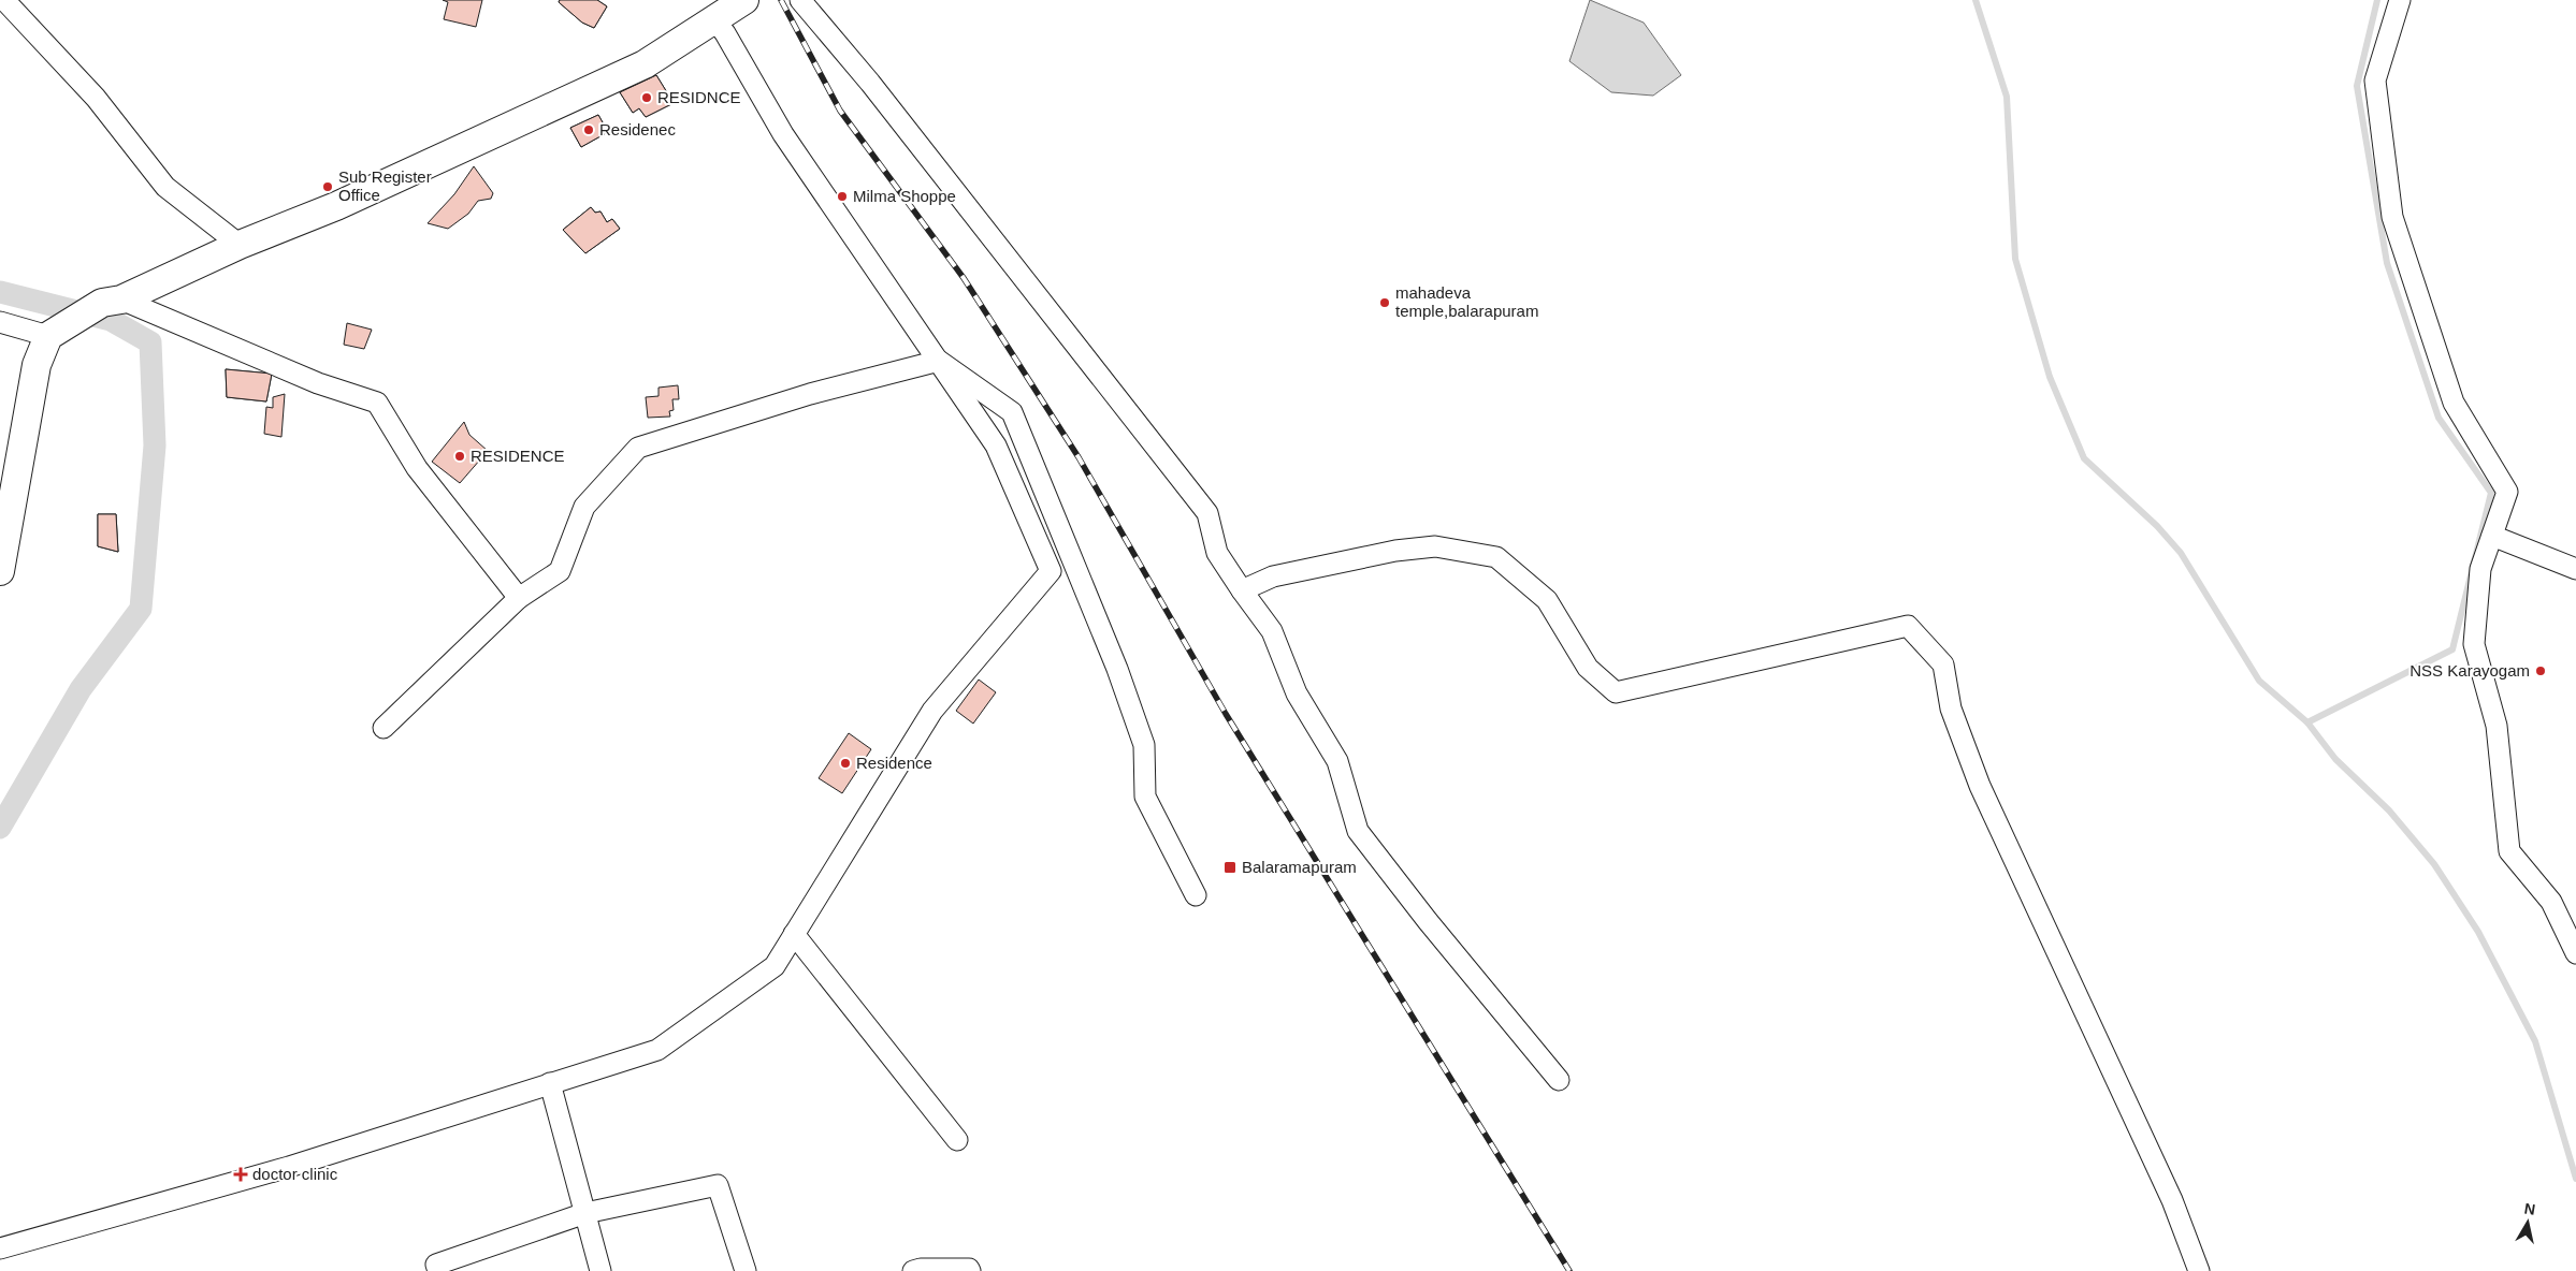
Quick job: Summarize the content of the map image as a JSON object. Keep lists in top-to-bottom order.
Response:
{
  "places": {
    "other": [
      "RESIDNCE",
      "Residenec",
      "Sub Register Office",
      "Milma Shoppe",
      "mahadeva temple,balarapuram",
      "RESIDENCE",
      "NSS Karayogam",
      "Residence"
    ],
    "transit": ["Balaramapuram"],
    "health": ["doctor clinic"]
  },
  "north": "top"
}
